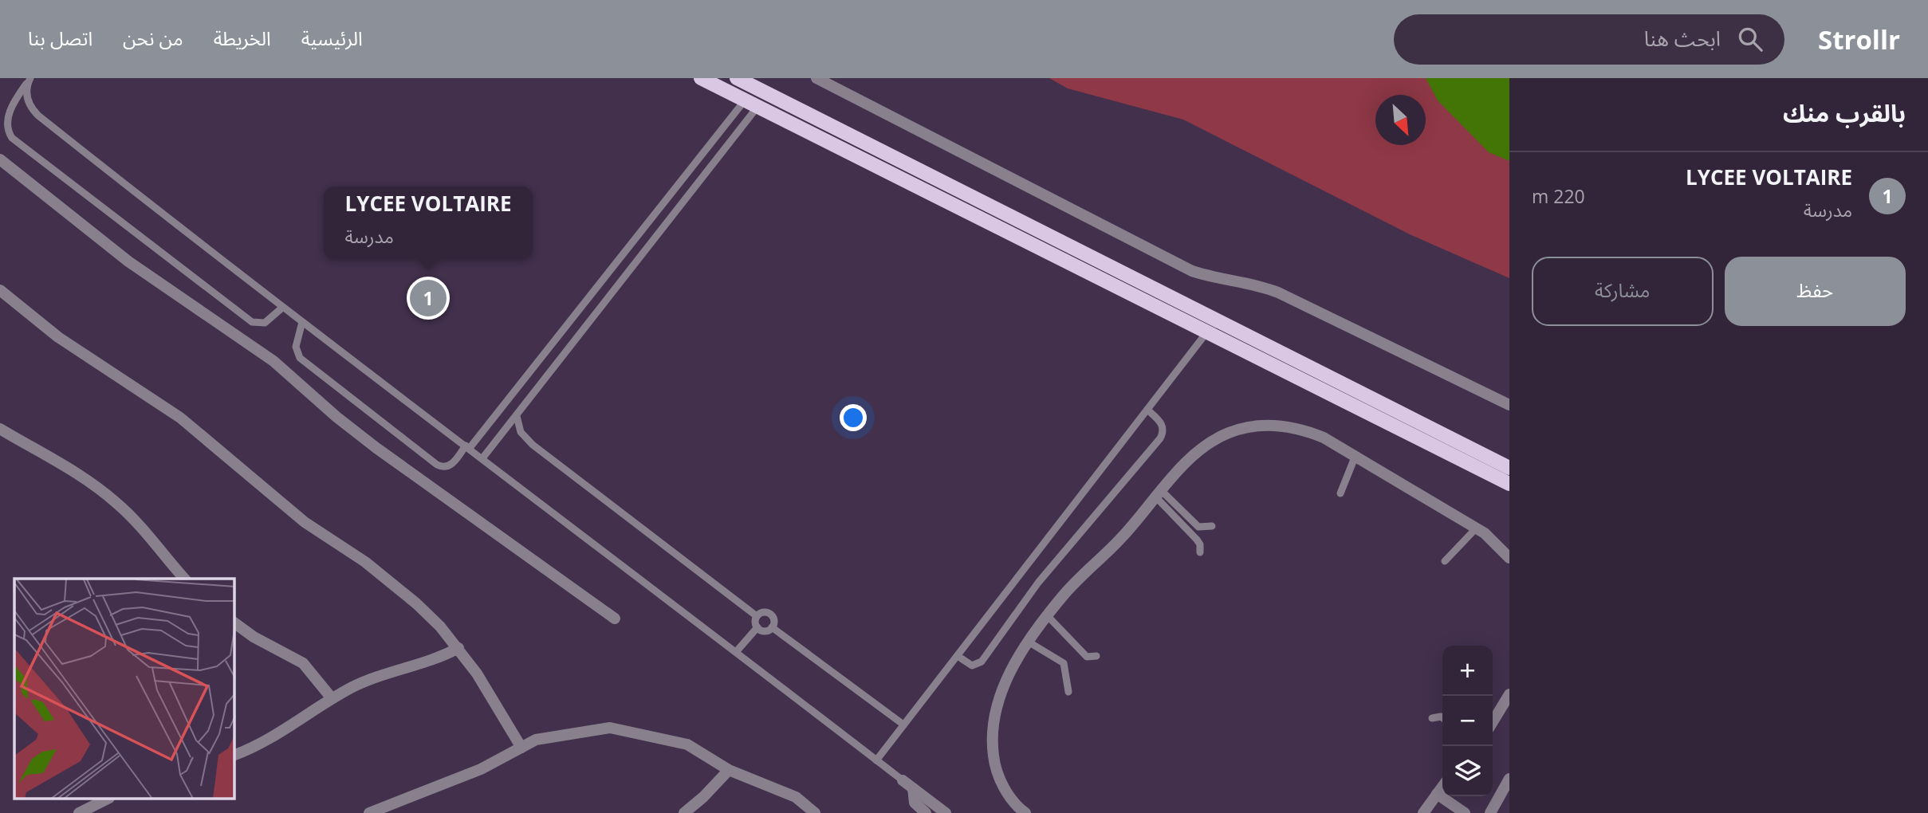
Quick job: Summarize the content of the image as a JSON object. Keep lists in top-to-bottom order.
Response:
{
  "north": "bottom right",
  "page": {
    "header": "Strollr",
    "search": "ابحث هنا",
    "nav": [
      "الرئيسية",
      "الخريطة",
      "من نحن",
      "اتصل بنا"
    ],
    "heading": "بالقرب منك",
    "list": [
      {
        "mark": "1",
        "name": "LYCEE VOLTAIRE",
        "note": "مدرسة",
        "value": "220 m"
      }
    ],
    "popup": ["LYCEE VOLTAIRE", "مدرسة"],
    "buttons": ["حفظ", "مشاركة"],
    "pins": "1",
    "map_buttons": ["+", "−"]
  }
}
